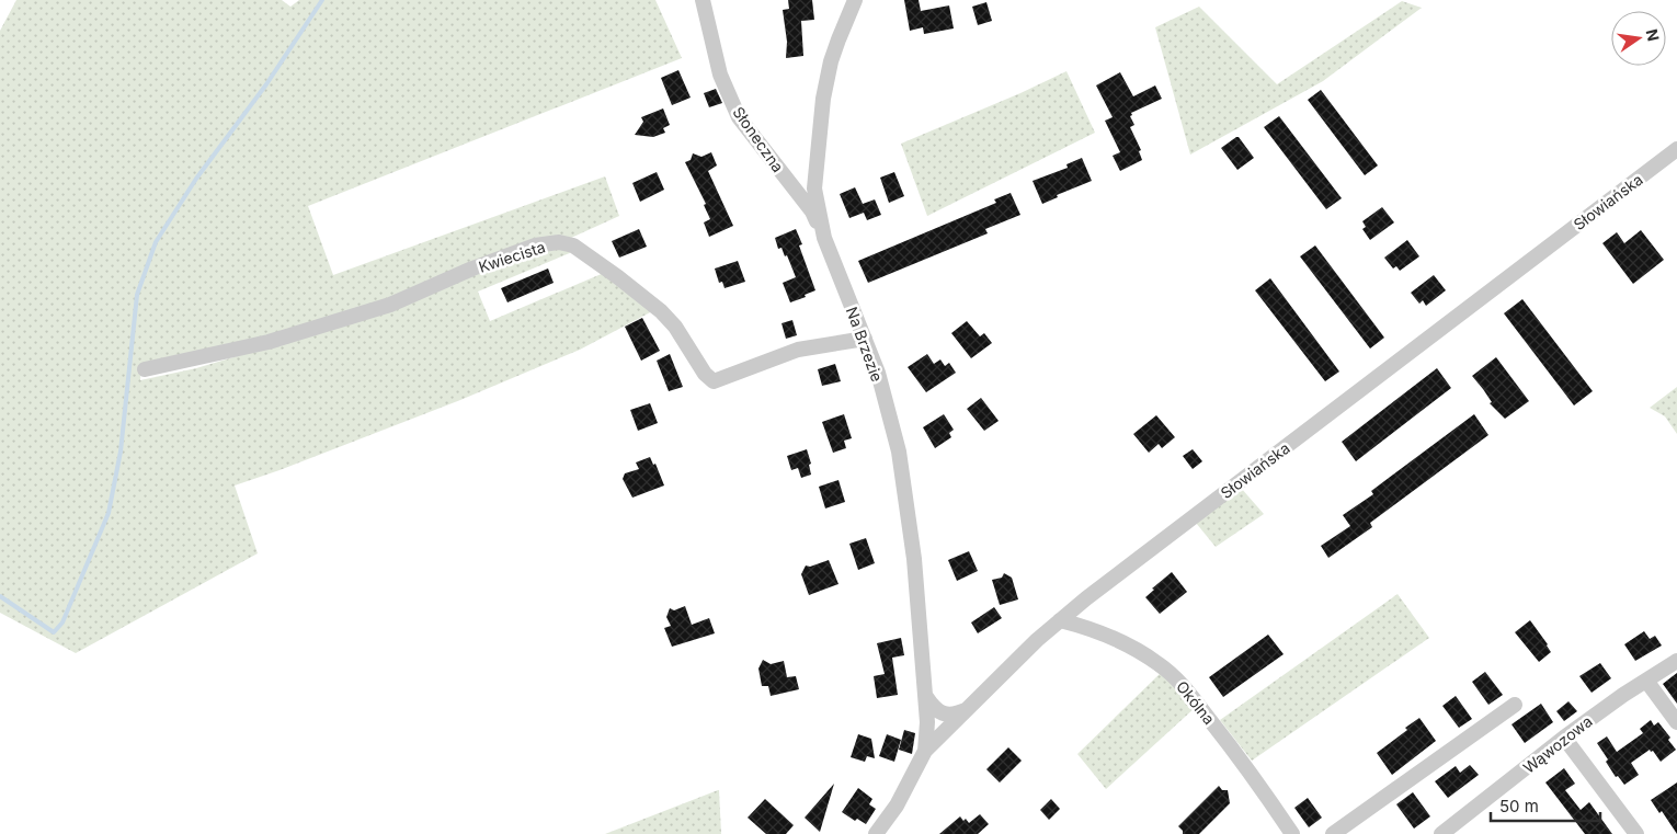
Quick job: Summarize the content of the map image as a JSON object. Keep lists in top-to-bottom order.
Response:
{
  "streets": {
    "street": [
      "Słoneczna",
      "Słowiańska",
      "Kwiecista",
      "Na Brzezie",
      "Okólna",
      "Wąwozowa"
    ]
  },
  "crossings": [
    ["Słoneczna", "Na Brzezie"],
    ["Słowiańska", "Na Brzezie"],
    ["Słowiańska", "Okólna"],
    ["Kwiecista", "Na Brzezie"]
  ],
  "scale_bar": "50 m",
  "north": "right"
}
